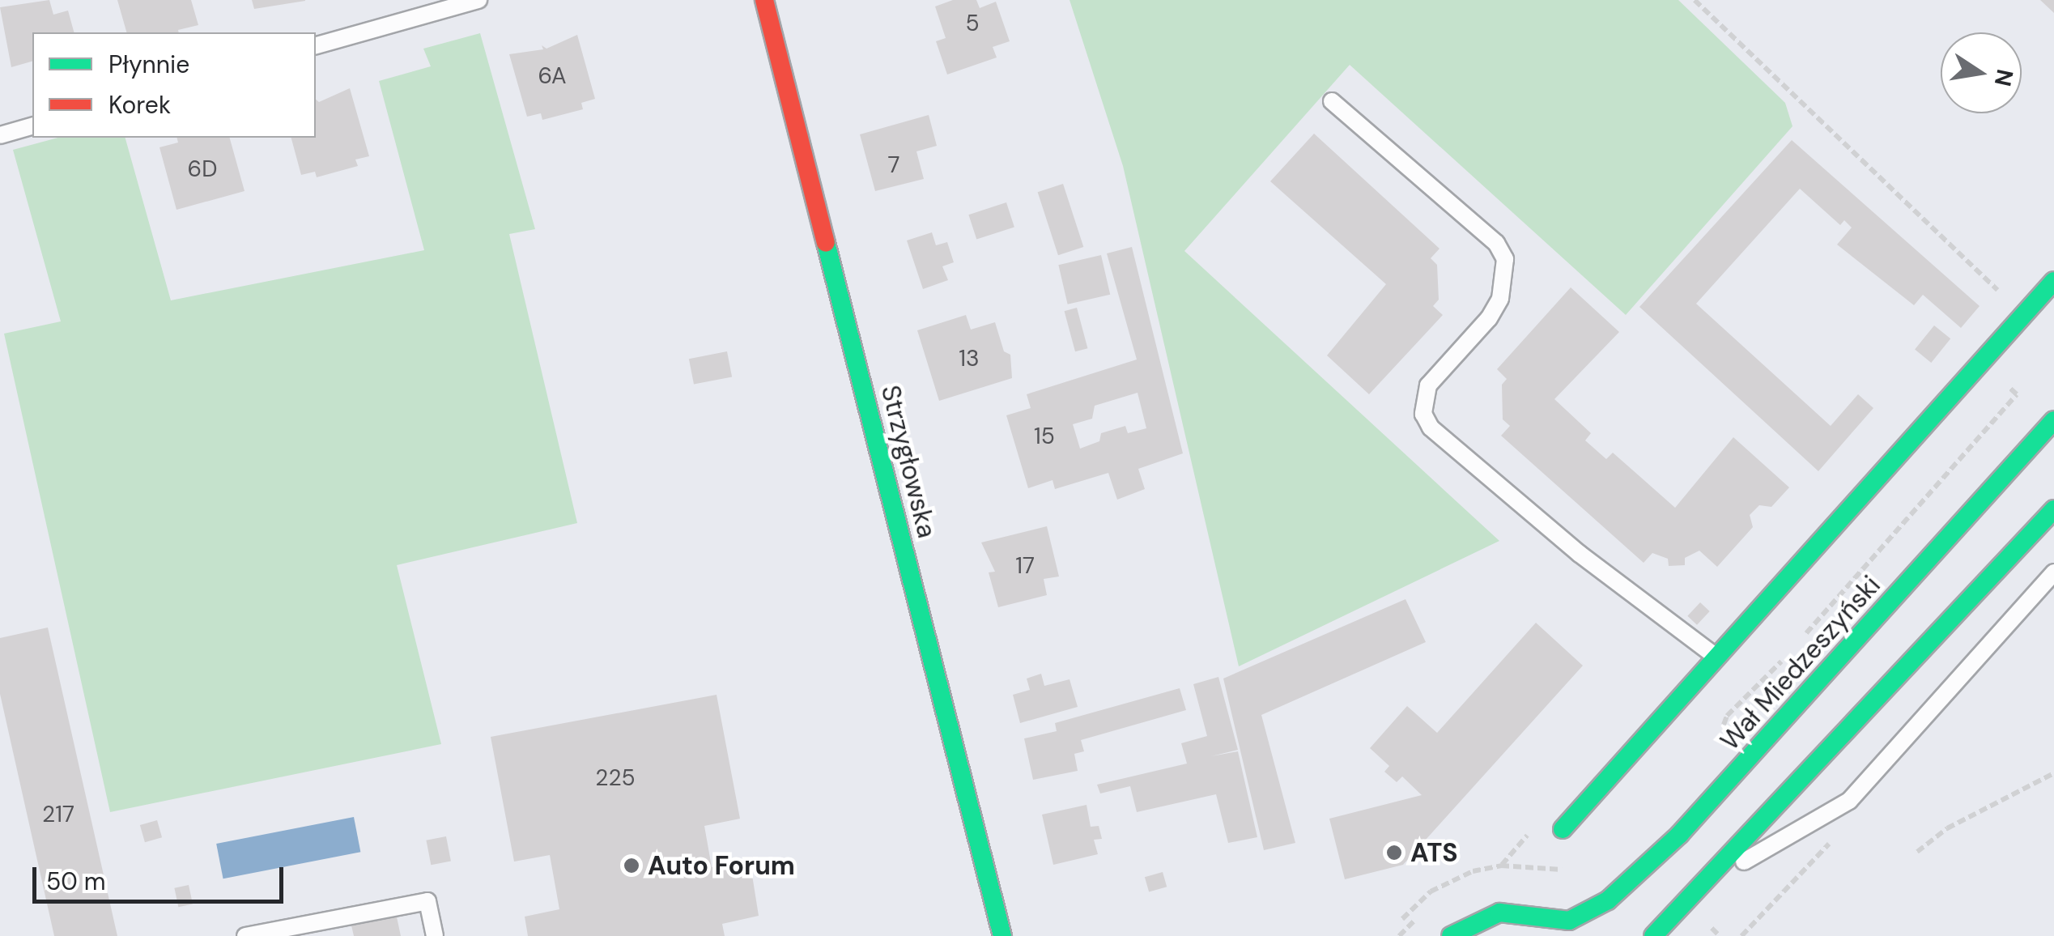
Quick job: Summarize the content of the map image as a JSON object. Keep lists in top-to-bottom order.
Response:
{
  "streets": {
    "street": ["Strzygłowska", "Wał Miedzeszyński"]
  },
  "places": ["ATS", "Auto Forum"],
  "house_numbers": [
    "5",
    "6A",
    "7",
    "6D",
    "13",
    "15",
    "17",
    "225",
    "217"
  ],
  "legend": ["Płynnie", "Korek"],
  "scale_bar": "50 m",
  "north": "right"
}
